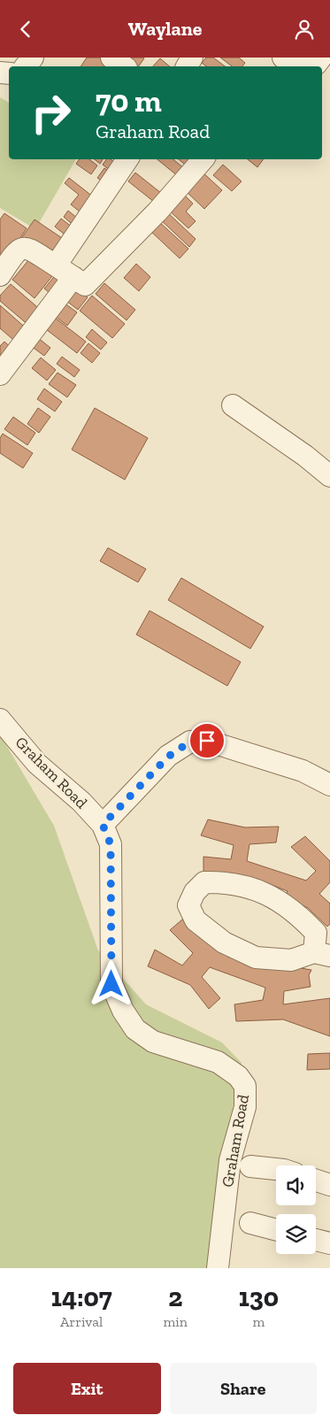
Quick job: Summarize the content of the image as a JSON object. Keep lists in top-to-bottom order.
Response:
{
  "streets": {
    "street": ["Graham Road"]
  },
  "page": {
    "header": "Waylane",
    "turn": ["70 m", "Graham Road"],
    "eta": [
      "14:07",
      "Arrival",
      "2",
      "min",
      "130",
      "m"
    ],
    "buttons": ["Exit", "Share"]
  }
}
